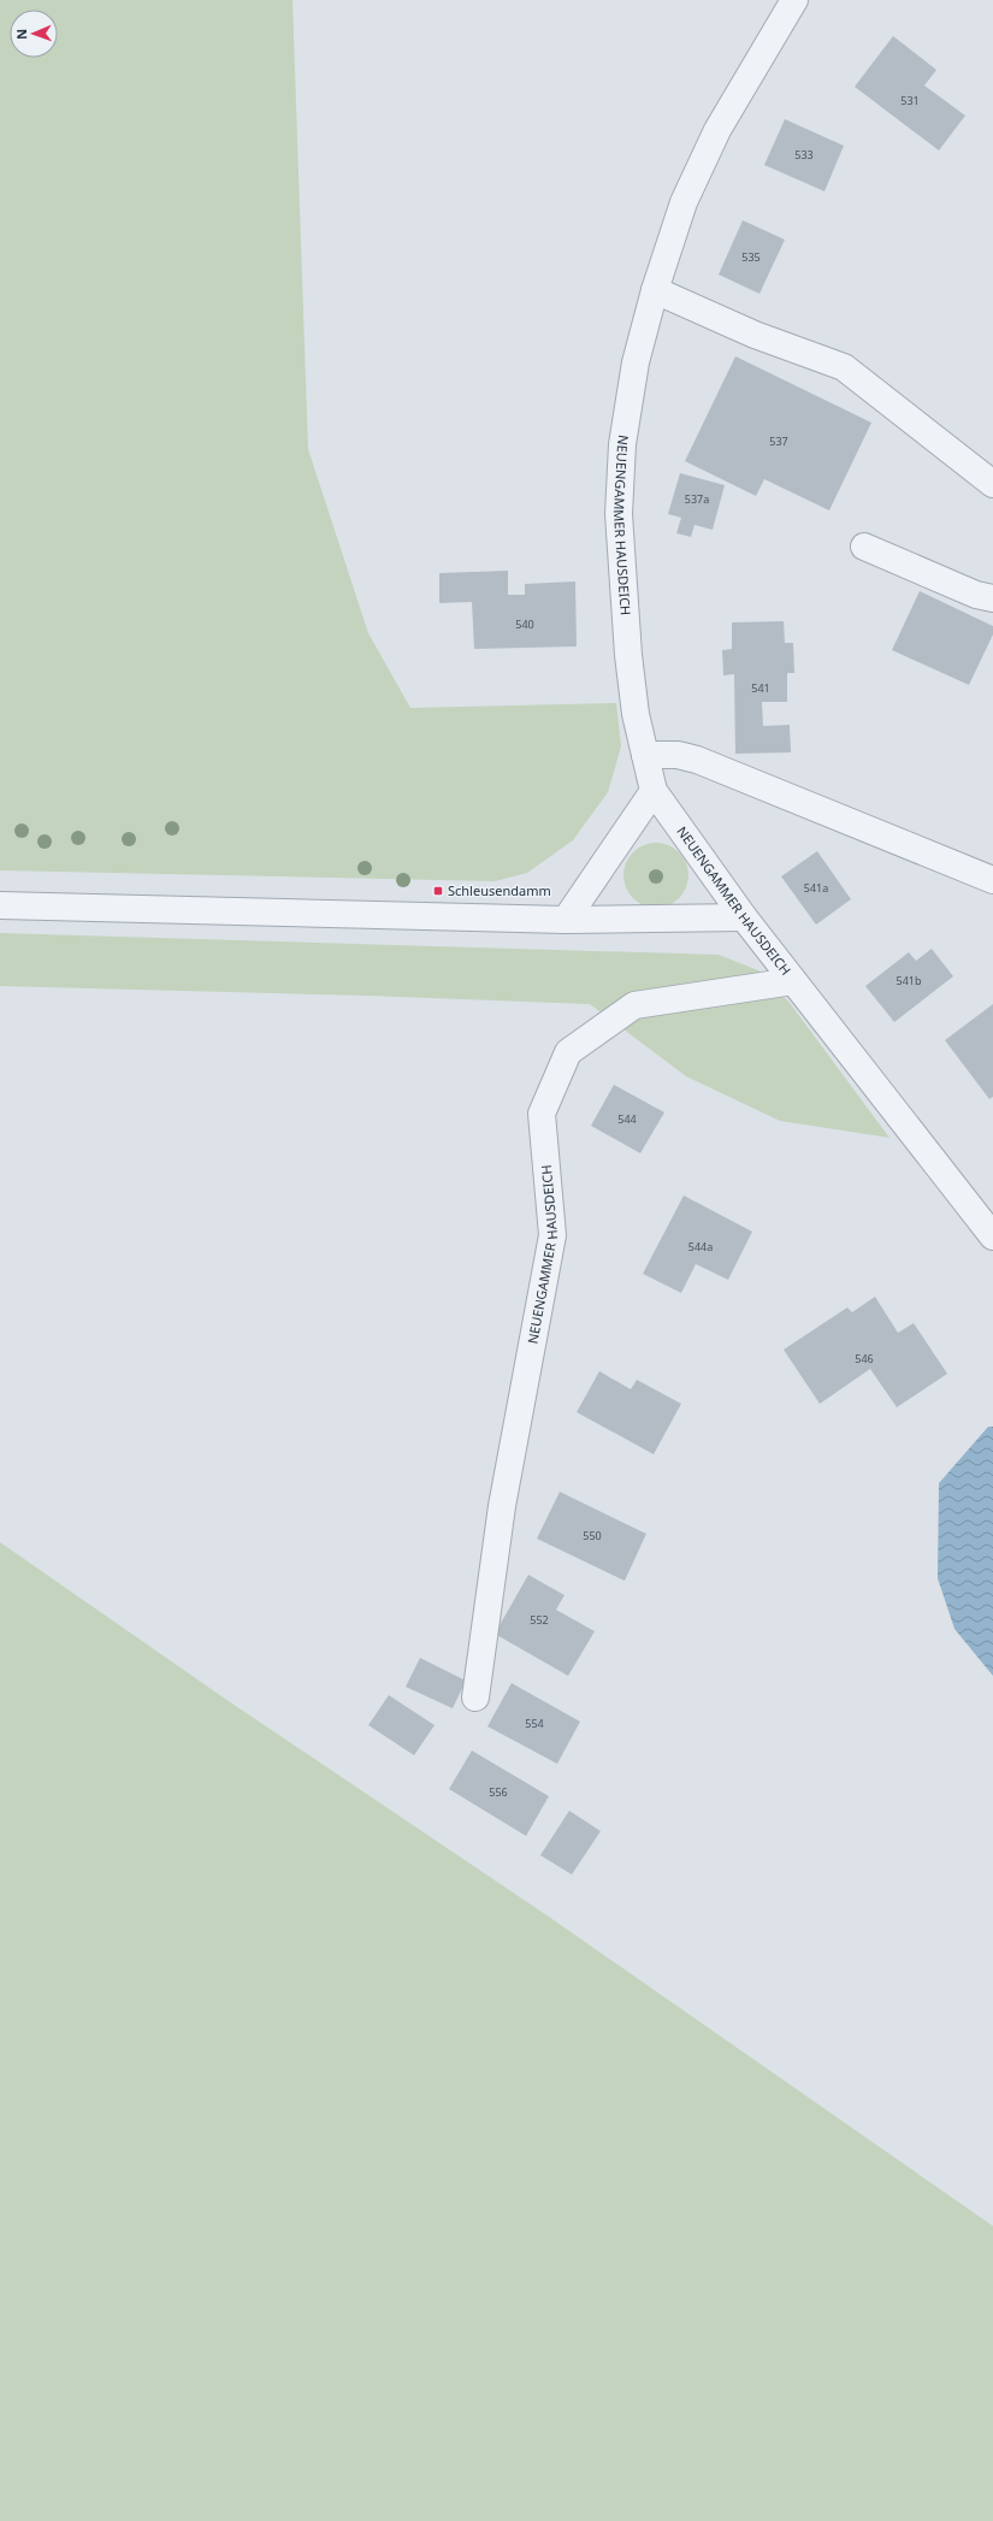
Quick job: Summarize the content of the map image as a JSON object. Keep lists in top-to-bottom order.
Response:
{
  "streets": {
    "street": ["NEUENGAMMER HAUSDEICH"]
  },
  "places": {
    "transit": ["Schleusendamm"]
  },
  "house_numbers": [
    "531",
    "533",
    "535",
    "537",
    "537a",
    "540",
    "541",
    "541a",
    "541b",
    "544",
    "544a",
    "546",
    "550",
    "552",
    "554",
    "556"
  ],
  "north": "left"
}
